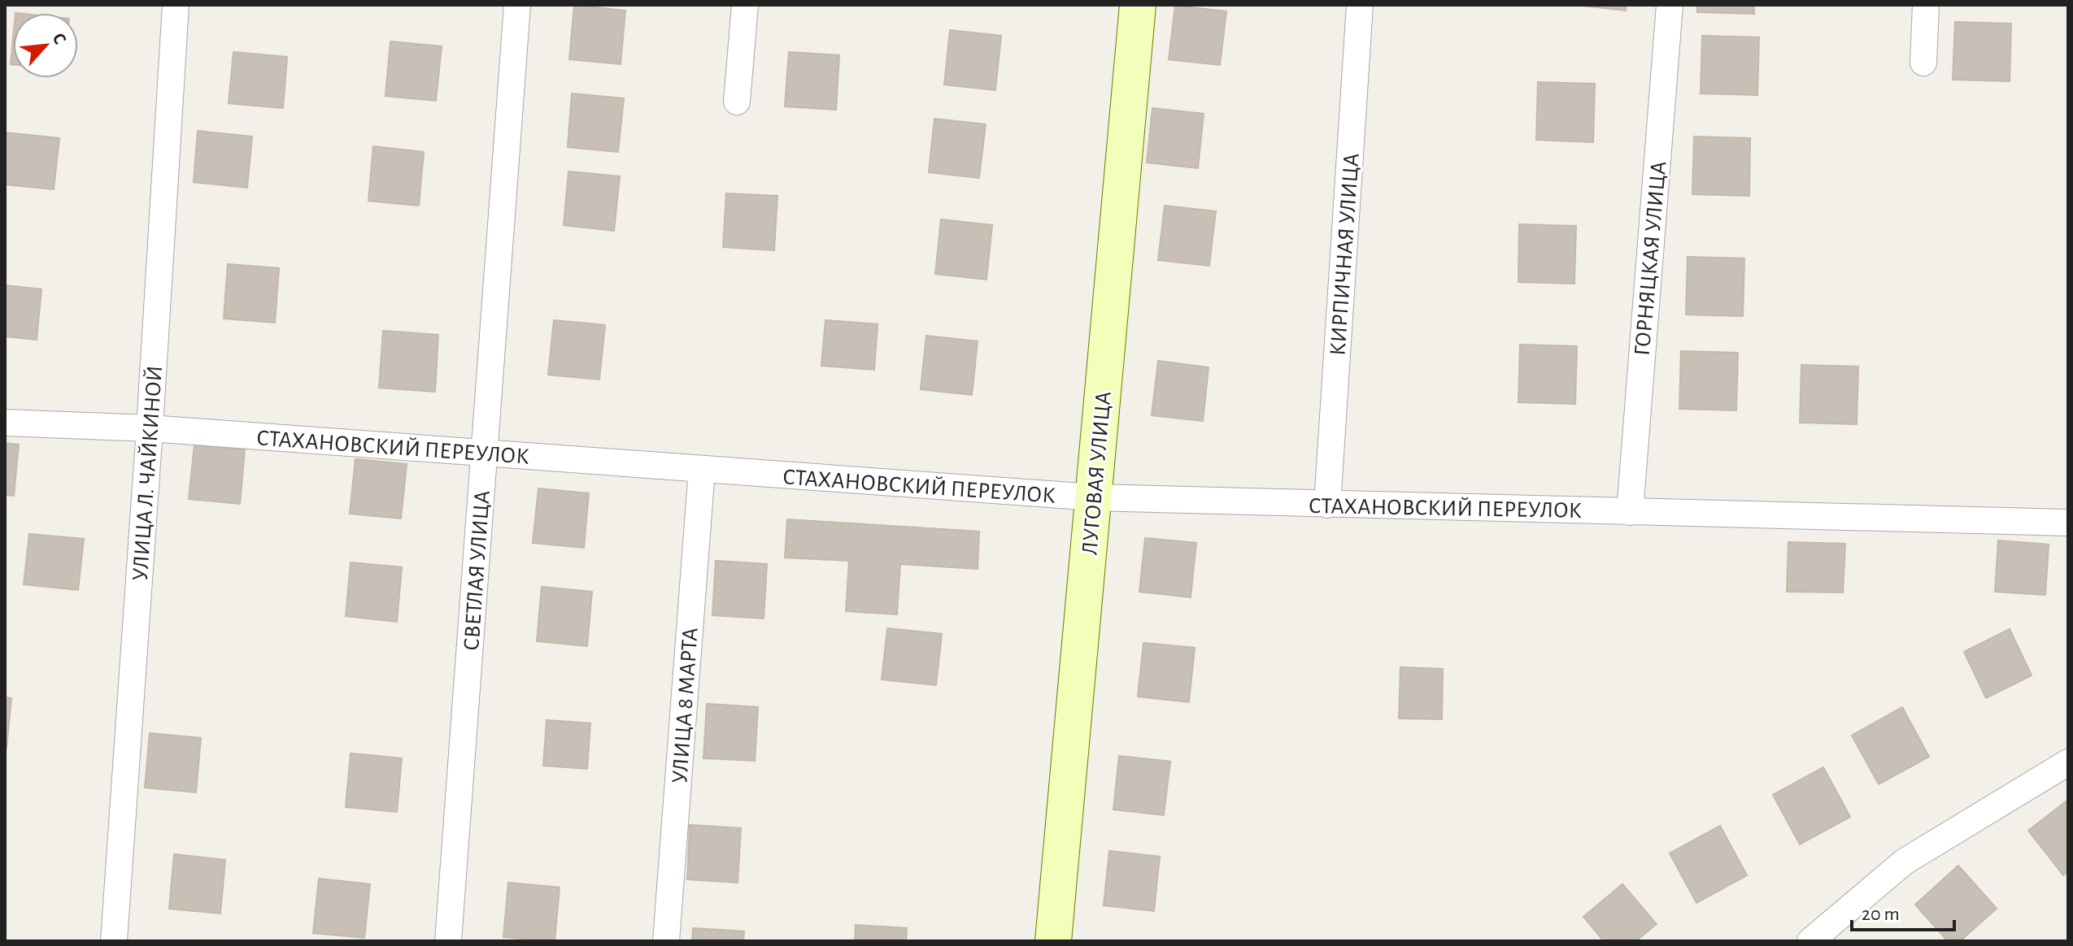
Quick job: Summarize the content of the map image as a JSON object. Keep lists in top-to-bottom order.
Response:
{
  "streets": {
    "street": [
      "КИРПИЧНАЯ УЛИЦА",
      "ГОРНЯЦКАЯ УЛИЦА",
      "СТАХАНОВСКИЙ ПЕРЕУЛОК",
      "УЛИЦА Л. ЧАЙКИНОЙ",
      "ЛУГОВАЯ УЛИЦА",
      "СВЕТЛАЯ УЛИЦА",
      "УЛИЦА 8 МАРТА"
    ]
  },
  "crossings": [
    ["КИРПИЧНАЯ УЛИЦА", "СТАХАНОВСКИЙ ПЕРЕУЛОК"],
    ["ГОРНЯЦКАЯ УЛИЦА", "СТАХАНОВСКИЙ ПЕРЕУЛОК"],
    ["СТАХАНОВСКИЙ ПЕРЕУЛОК", "УЛИЦА Л. ЧАЙКИНОЙ"],
    ["СТАХАНОВСКИЙ ПЕРЕУЛОК", "ЛУГОВАЯ УЛИЦА"],
    ["СТАХАНОВСКИЙ ПЕРЕУЛОК", "СВЕТЛАЯ УЛИЦА"],
    ["СТАХАНОВСКИЙ ПЕРЕУЛОК", "УЛИЦА 8 МАРТА"]
  ],
  "scale_bar": "20 m",
  "north": "top right"
}
